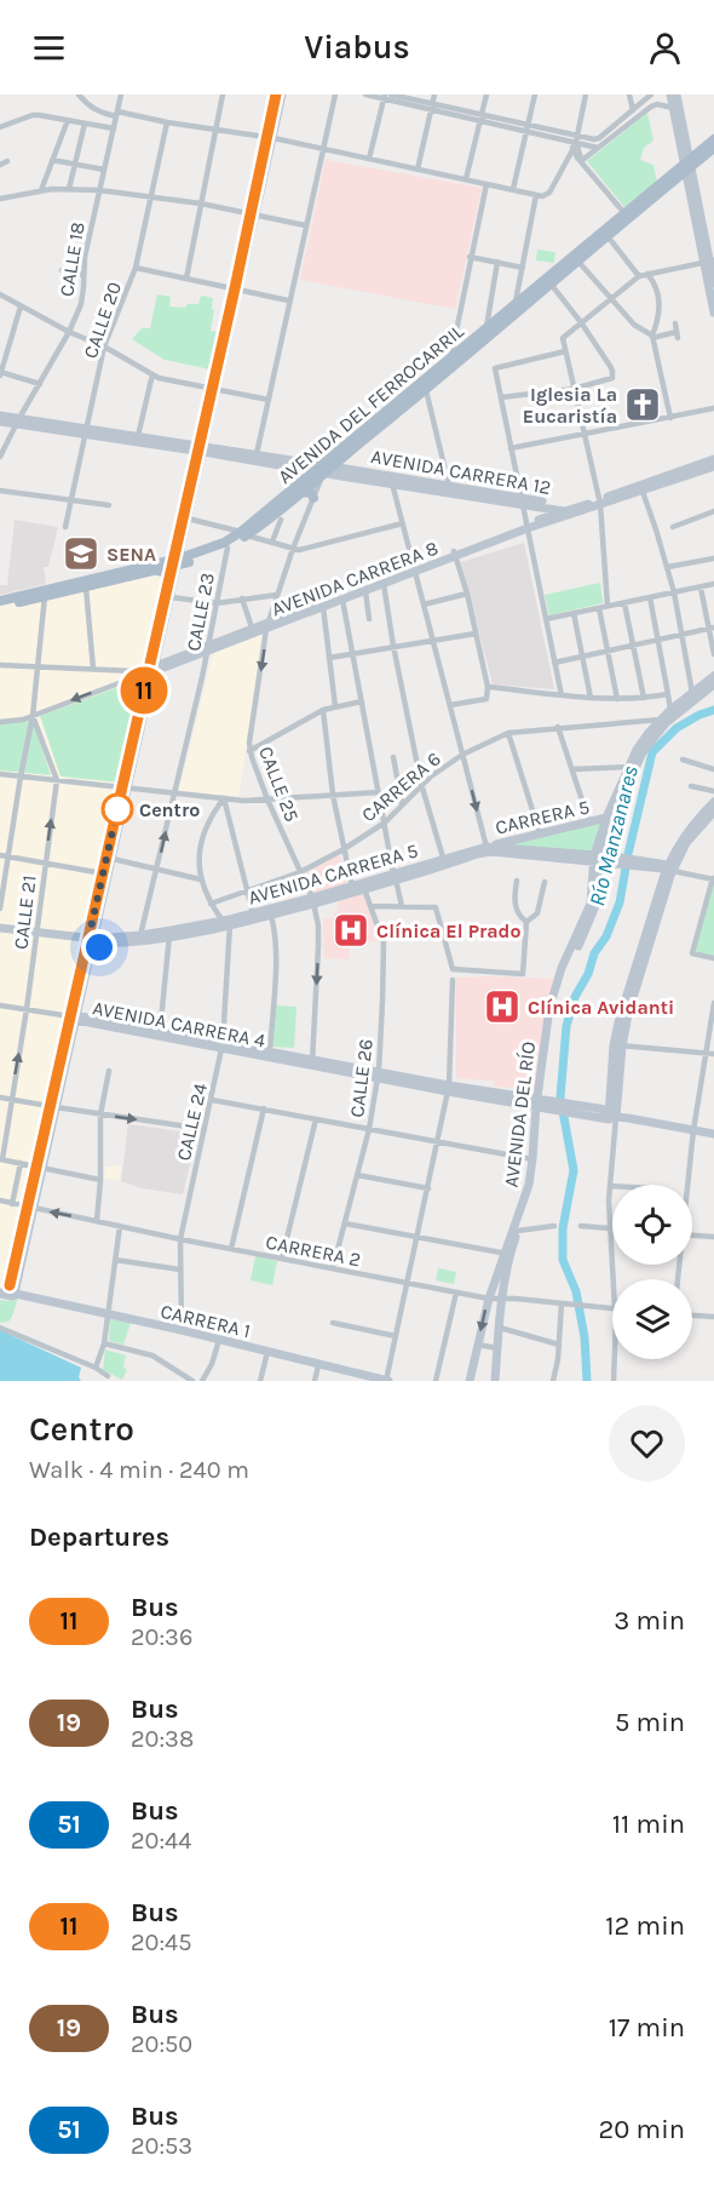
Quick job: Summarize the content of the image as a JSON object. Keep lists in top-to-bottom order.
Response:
{
  "streets": {
    "main road": ["AVENIDA DEL FERROCARRIL"],
    "street": [
      "CALLE 18",
      "CALLE 20",
      "AVENIDA CARRERA 12",
      "AVENIDA CARRERA 8",
      "CALLE 23",
      "CALLE 25",
      "CARRERA 6",
      "CARRERA 5",
      "AVENIDA CARRERA 5",
      "CALLE 21",
      "AVENIDA CARRERA 4",
      "CALLE 26",
      "AVENIDA DEL RÍO",
      "CALLE 24",
      "CARRERA 2",
      "CARRERA 1"
    ]
  },
  "crossings": [
    ["CALLE 18", "AVENIDA CARRERA 12"],
    ["CALLE 20", "AVENIDA CARRERA 12"],
    ["AVENIDA DEL FERROCARRIL", "AVENIDA CARRERA 12"],
    ["AVENIDA DEL FERROCARRIL", "CALLE 23"],
    ["AVENIDA DEL FERROCARRIL", "CALLE 25"],
    ["AVENIDA CARRERA 12", "AVENIDA CARRERA 8"],
    ["AVENIDA CARRERA 12", "CALLE 25"],
    ["AVENIDA CARRERA 8", "CALLE 23"],
    ["AVENIDA CARRERA 8", "CALLE 25"],
    ["CALLE 23", "AVENIDA CARRERA 5"],
    ["CALLE 25", "CARRERA 6"],
    ["CALLE 25", "AVENIDA CARRERA 5"],
    ["CALLE 25", "AVENIDA CARRERA 4"],
    ["CARRERA 6", "AVENIDA DEL RÍO"],
    ["CARRERA 5", "AVENIDA CARRERA 5"],
    ["CARRERA 5", "AVENIDA DEL RÍO"],
    ["AVENIDA CARRERA 5", "CALLE 21"],
    ["AVENIDA CARRERA 5", "CALLE 26"],
    ["AVENIDA CARRERA 5", "AVENIDA DEL RÍO"],
    ["AVENIDA CARRERA 5", "CALLE 24"],
    ["AVENIDA CARRERA 4", "CALLE 26"],
    ["AVENIDA CARRERA 4", "AVENIDA DEL RÍO"],
    ["AVENIDA CARRERA 4", "CALLE 24"],
    ["CALLE 26", "CARRERA 2"],
    ["AVENIDA DEL RÍO", "CARRERA 2"],
    ["CALLE 24", "CARRERA 2"],
    ["CALLE 24", "CARRERA 1"]
  ],
  "water": ["Río Manzanares"],
  "places": {
    "church": ["Iglesia La Eucaristía"],
    "school or university": ["SENA"],
    "other": ["Centro"],
    "hospital": ["Clínica El Prado", "Clínica Avidanti"]
  },
  "lines": ["bus line 11"],
  "page": {
    "header": "Viabus",
    "on_map": "11",
    "heading": [
      ["Centro", "Walk · 4 min · 240 m"],
      "Departures"
    ],
    "list": [
      {
        "mark": "11",
        "name": "Bus",
        "note": "20:36",
        "value": "3 min"
      },
      {
        "mark": "19",
        "name": "Bus",
        "note": "20:38",
        "value": "5 min"
      },
      {
        "mark": "51",
        "name": "Bus",
        "note": "20:44",
        "value": "11 min"
      },
      {
        "mark": "11",
        "name": "Bus",
        "note": "20:45",
        "value": "12 min"
      },
      {
        "mark": "19",
        "name": "Bus",
        "note": "20:50",
        "value": "17 min"
      },
      {
        "mark": "51",
        "name": "Bus",
        "note": "20:53",
        "value": "20 min"
      }
    ]
  }
}
